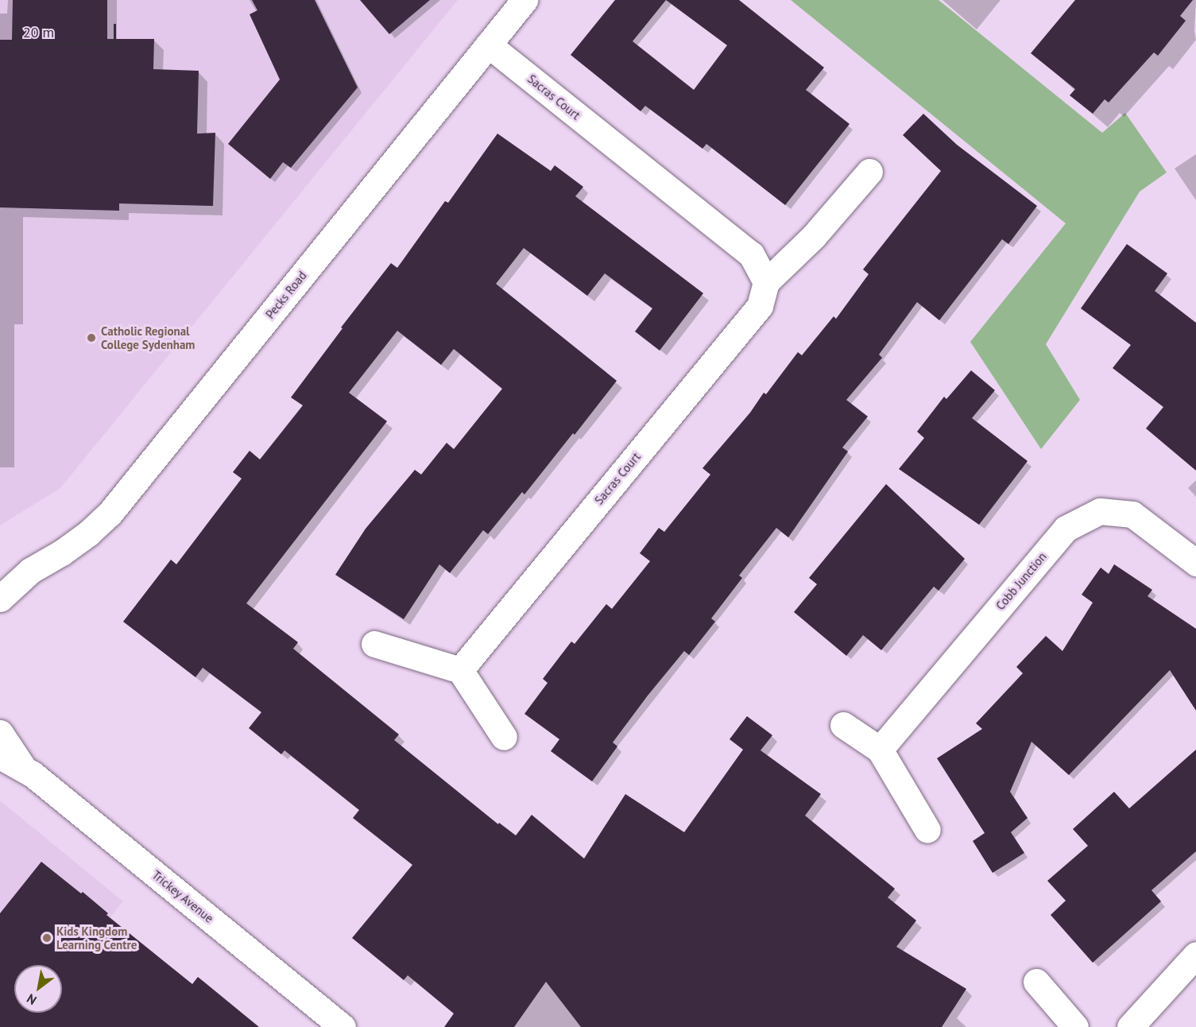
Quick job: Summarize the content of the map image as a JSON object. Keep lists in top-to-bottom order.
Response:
{
  "streets": {
    "street": [
      "Sacras Court",
      "Pecks Road",
      "Cobb Junction",
      "Trickey Avenue"
    ]
  },
  "crossings": [
    ["Sacras Court", "Pecks Road"]
  ],
  "places": ["Catholic Regional College Sydenham", "Kids Kingdom Learning Centre"],
  "scale_bar": "20 m",
  "north": "bottom left"
}
